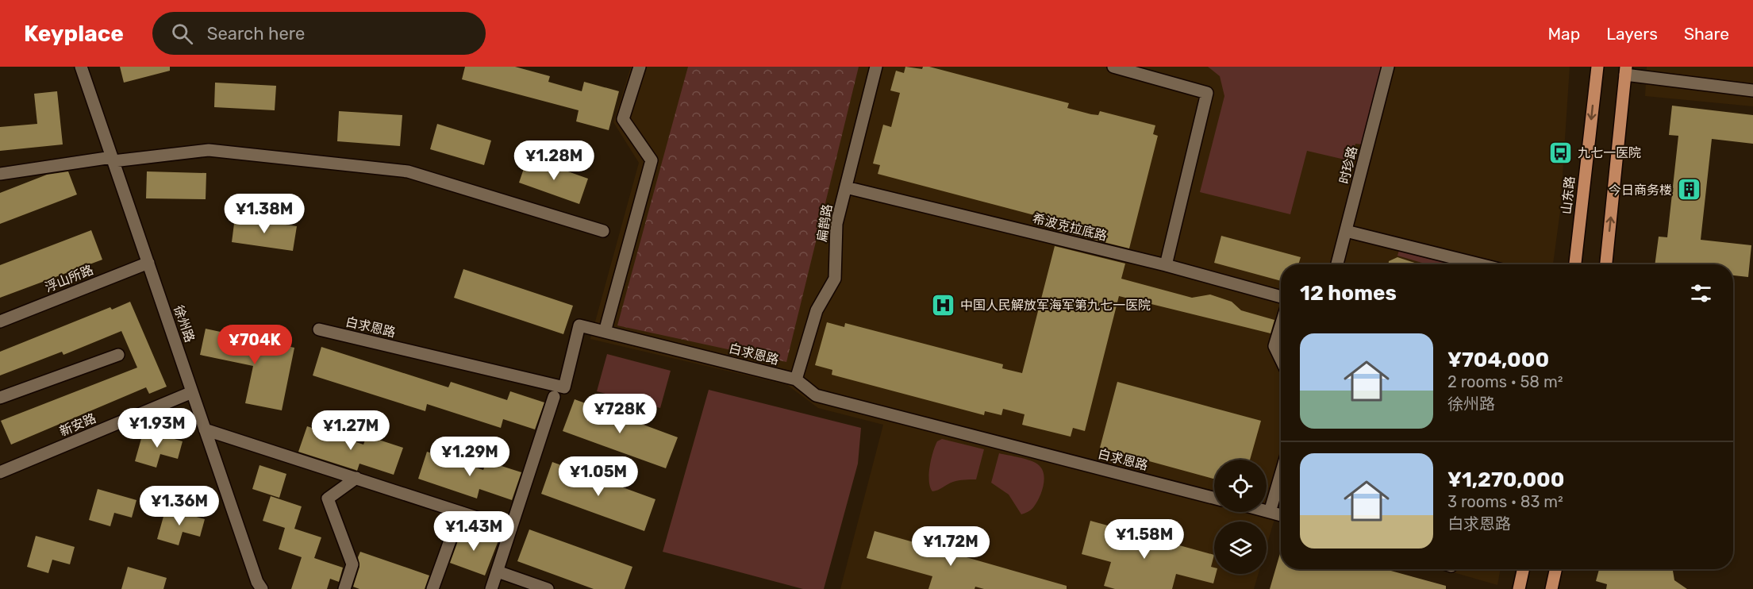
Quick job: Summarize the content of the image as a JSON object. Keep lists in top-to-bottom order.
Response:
{
  "streets": {
    "main road": ["山东路"],
    "street": [
      "时珍路",
      "扁鹊路",
      "希波克拉底路",
      "浮山所路",
      "徐州路",
      "白求恩路",
      "新安路"
    ]
  },
  "crossings": [
    ["扁鹊路", "希波克拉底路"],
    ["扁鹊路", "白求恩路"],
    ["浮山所路", "徐州路"],
    ["徐州路", "新安路"]
  ],
  "places": {
    "bus stop": ["九七一医院"],
    "building": ["今日商务楼"],
    "hospital": ["中国人民解放军海军第九七一医院"]
  },
  "page": {
    "header": "Keyplace",
    "search": "Search here",
    "nav": ["Map", "Layers", "Share"],
    "price": [
      "¥1.28M",
      "¥1.38M",
      "¥704K",
      "¥728K",
      "¥1.93M",
      "¥1.27M",
      "¥1.29M",
      "¥1.05M",
      "¥1.36M",
      "¥1.43M",
      "¥1.58M",
      "¥1.72M"
    ],
    "heading": "12 homes",
    "list": [
      {
        "name": "¥704,000",
        "note": "2 rooms · 58 m² · 徐州路"
      },
      {
        "name": "¥1,270,000",
        "note": "3 rooms · 83 m² · 白求恩路"
      }
    ]
  }
}
